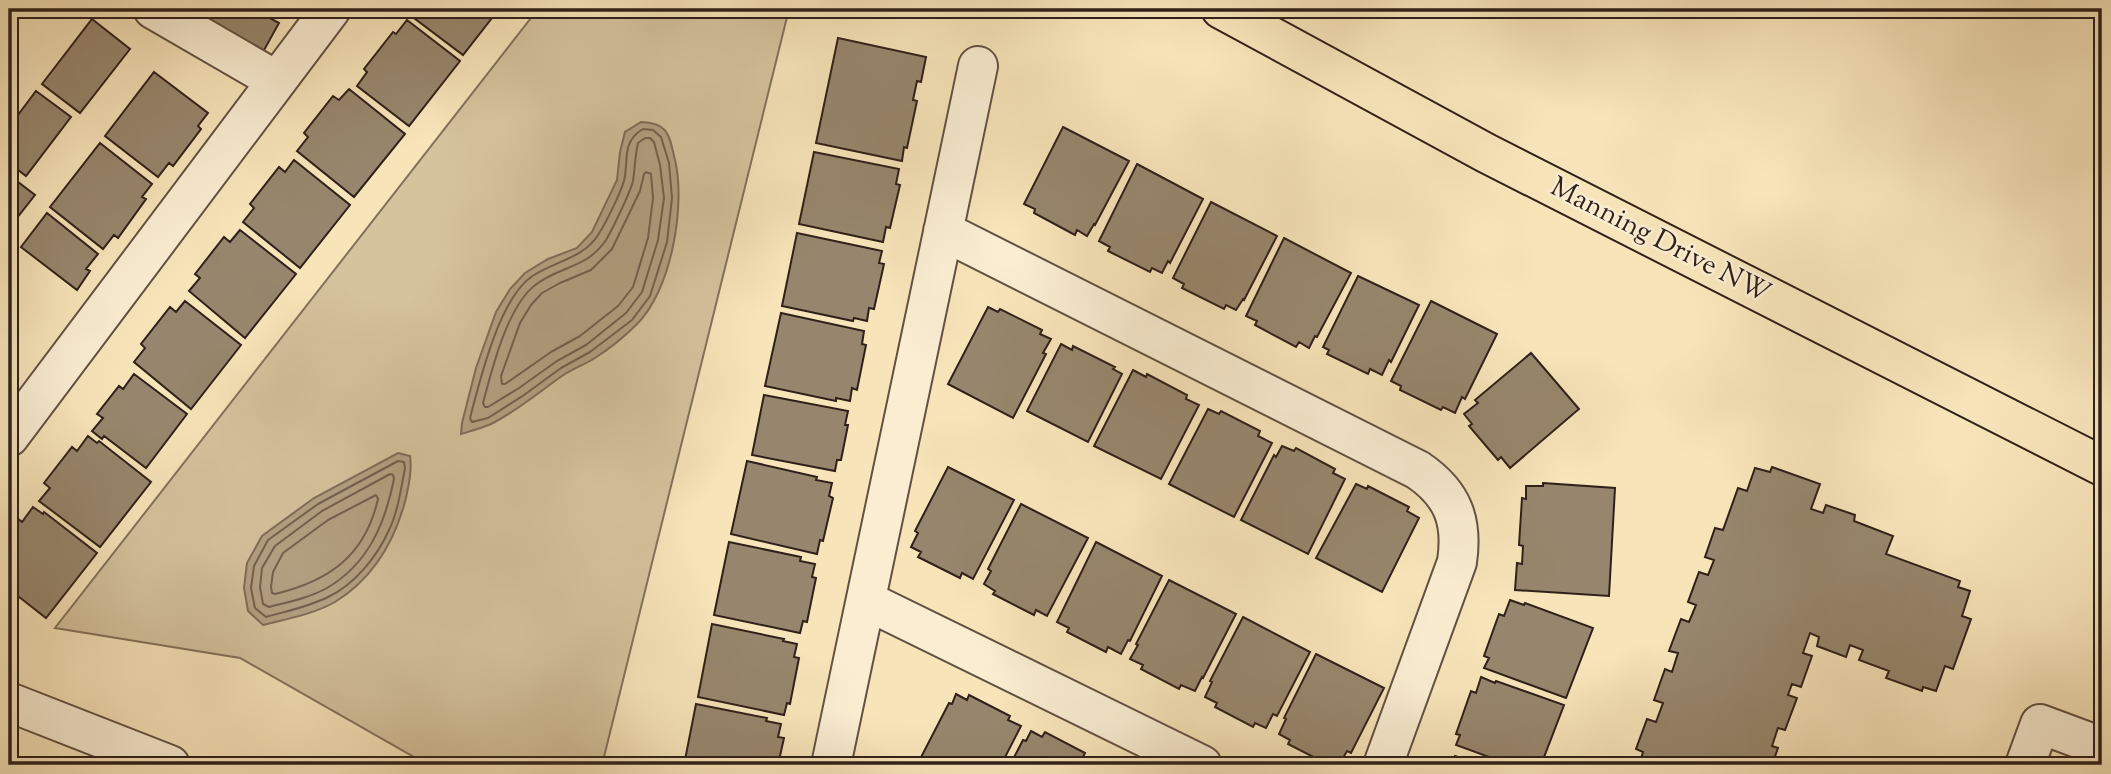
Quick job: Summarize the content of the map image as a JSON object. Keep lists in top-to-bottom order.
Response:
{
  "streets": {
    "main road": ["Manning Drive NW"]
  }
}
